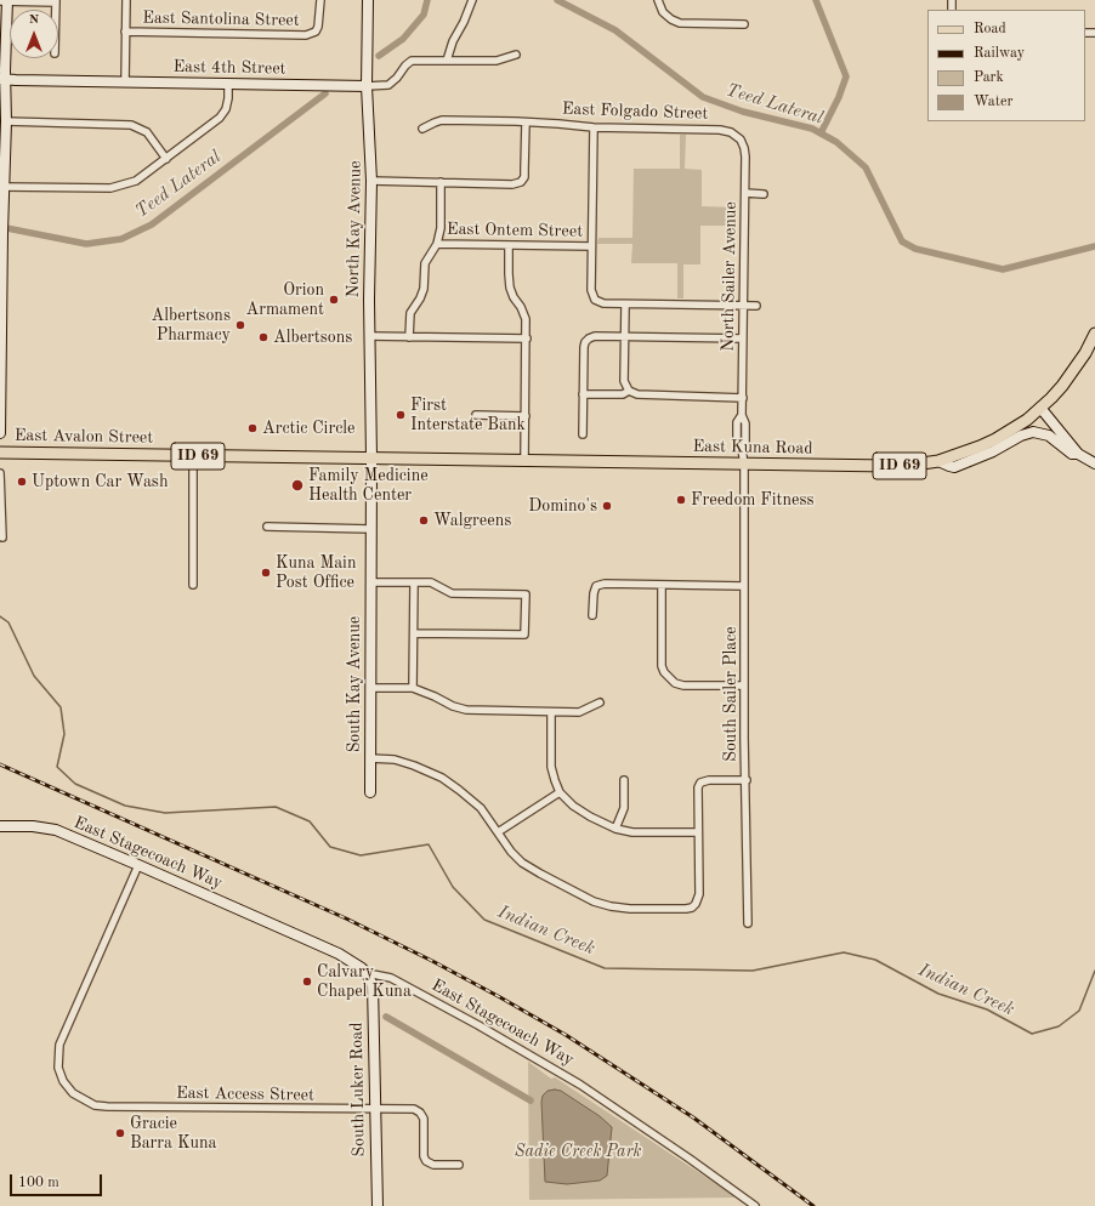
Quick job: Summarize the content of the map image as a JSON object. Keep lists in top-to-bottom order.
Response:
{
  "streets": {
    "main road": ["East Avalon Street", "East Kuna Road", "ID 69"],
    "street": [
      "East Santolina Street",
      "East 4th Street",
      "East Folgado Street",
      "North Kay Avenue",
      "East Ontem Street",
      "North Sailer Avenue",
      "South Kay Avenue",
      "South Sailer Place",
      "East Stagecoach Way",
      "South Luker Road",
      "East Access Street"
    ]
  },
  "crossings": [
    ["East 4th Street", "North Kay Avenue"],
    ["East Folgado Street", "North Sailer Avenue"],
    ["North Kay Avenue", "East Avalon Street"],
    ["North Kay Avenue", "East Kuna Road"],
    ["North Kay Avenue", "South Kay Avenue"],
    ["North Sailer Avenue", "East Kuna Road"],
    ["North Sailer Avenue", "South Sailer Place"],
    ["East Avalon Street", "East Kuna Road"],
    ["East Avalon Street", "South Kay Avenue"],
    ["East Kuna Road", "ID 69"],
    ["East Kuna Road", "South Kay Avenue"],
    ["East Kuna Road", "South Sailer Place"],
    ["East Stagecoach Way", "South Luker Road"],
    ["East Stagecoach Way", "East Access Street"],
    ["South Luker Road", "East Access Street"]
  ],
  "water": ["Teed Lateral", "Indian Creek"],
  "parks": ["Sadie Creek Park"],
  "places": [
    "Orion Armament",
    "Albertsons Pharmacy",
    "Albertsons",
    "First Interstate Bank",
    "Arctic Circle",
    "Uptown Car Wash",
    "Family Medicine Health Center",
    "Freedom Fitness",
    "Domino's",
    "Walgreens",
    "Kuna Main Post Office",
    "Calvary Chapel Kuna",
    "Gracie Barra Kuna"
  ],
  "legend": [
    "Road",
    "Railway",
    "Park",
    "Water"
  ],
  "scale_bar": "100 m",
  "north": "top"
}
